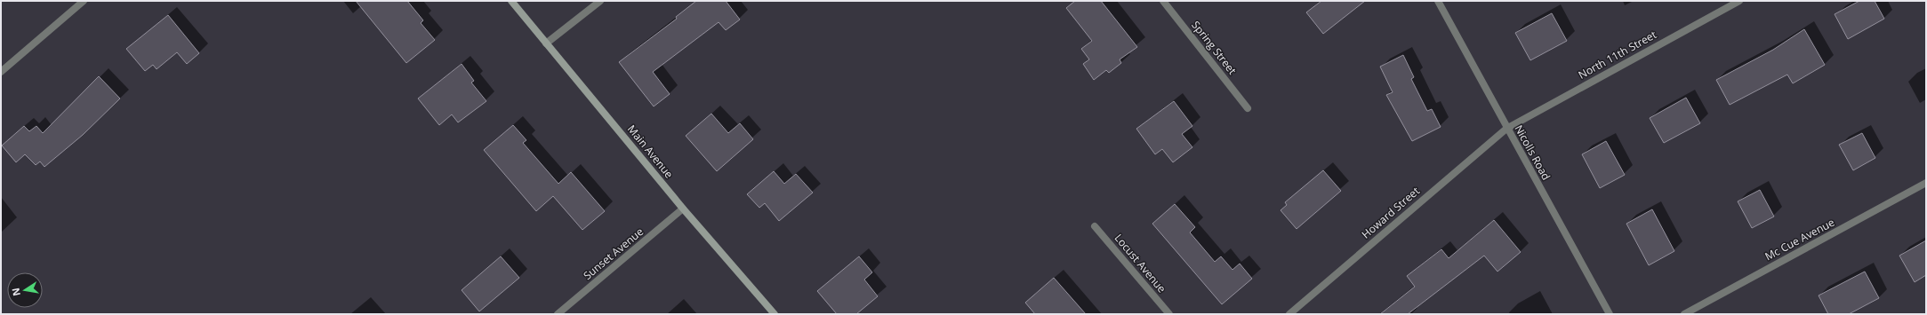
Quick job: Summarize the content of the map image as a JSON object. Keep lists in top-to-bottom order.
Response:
{
  "streets": {
    "street": [
      "Spring Street",
      "North 11th Street",
      "Main Avenue",
      "Nicolls Road",
      "Howard Street",
      "Mc Cue Avenue",
      "Sunset Avenue",
      "Locust Avenue"
    ]
  },
  "crossings": [
    ["North 11th Street", "Nicolls Road"],
    ["North 11th Street", "Howard Street"],
    ["Main Avenue", "Sunset Avenue"],
    ["Nicolls Road", "Howard Street"]
  ],
  "north": "left"
}
